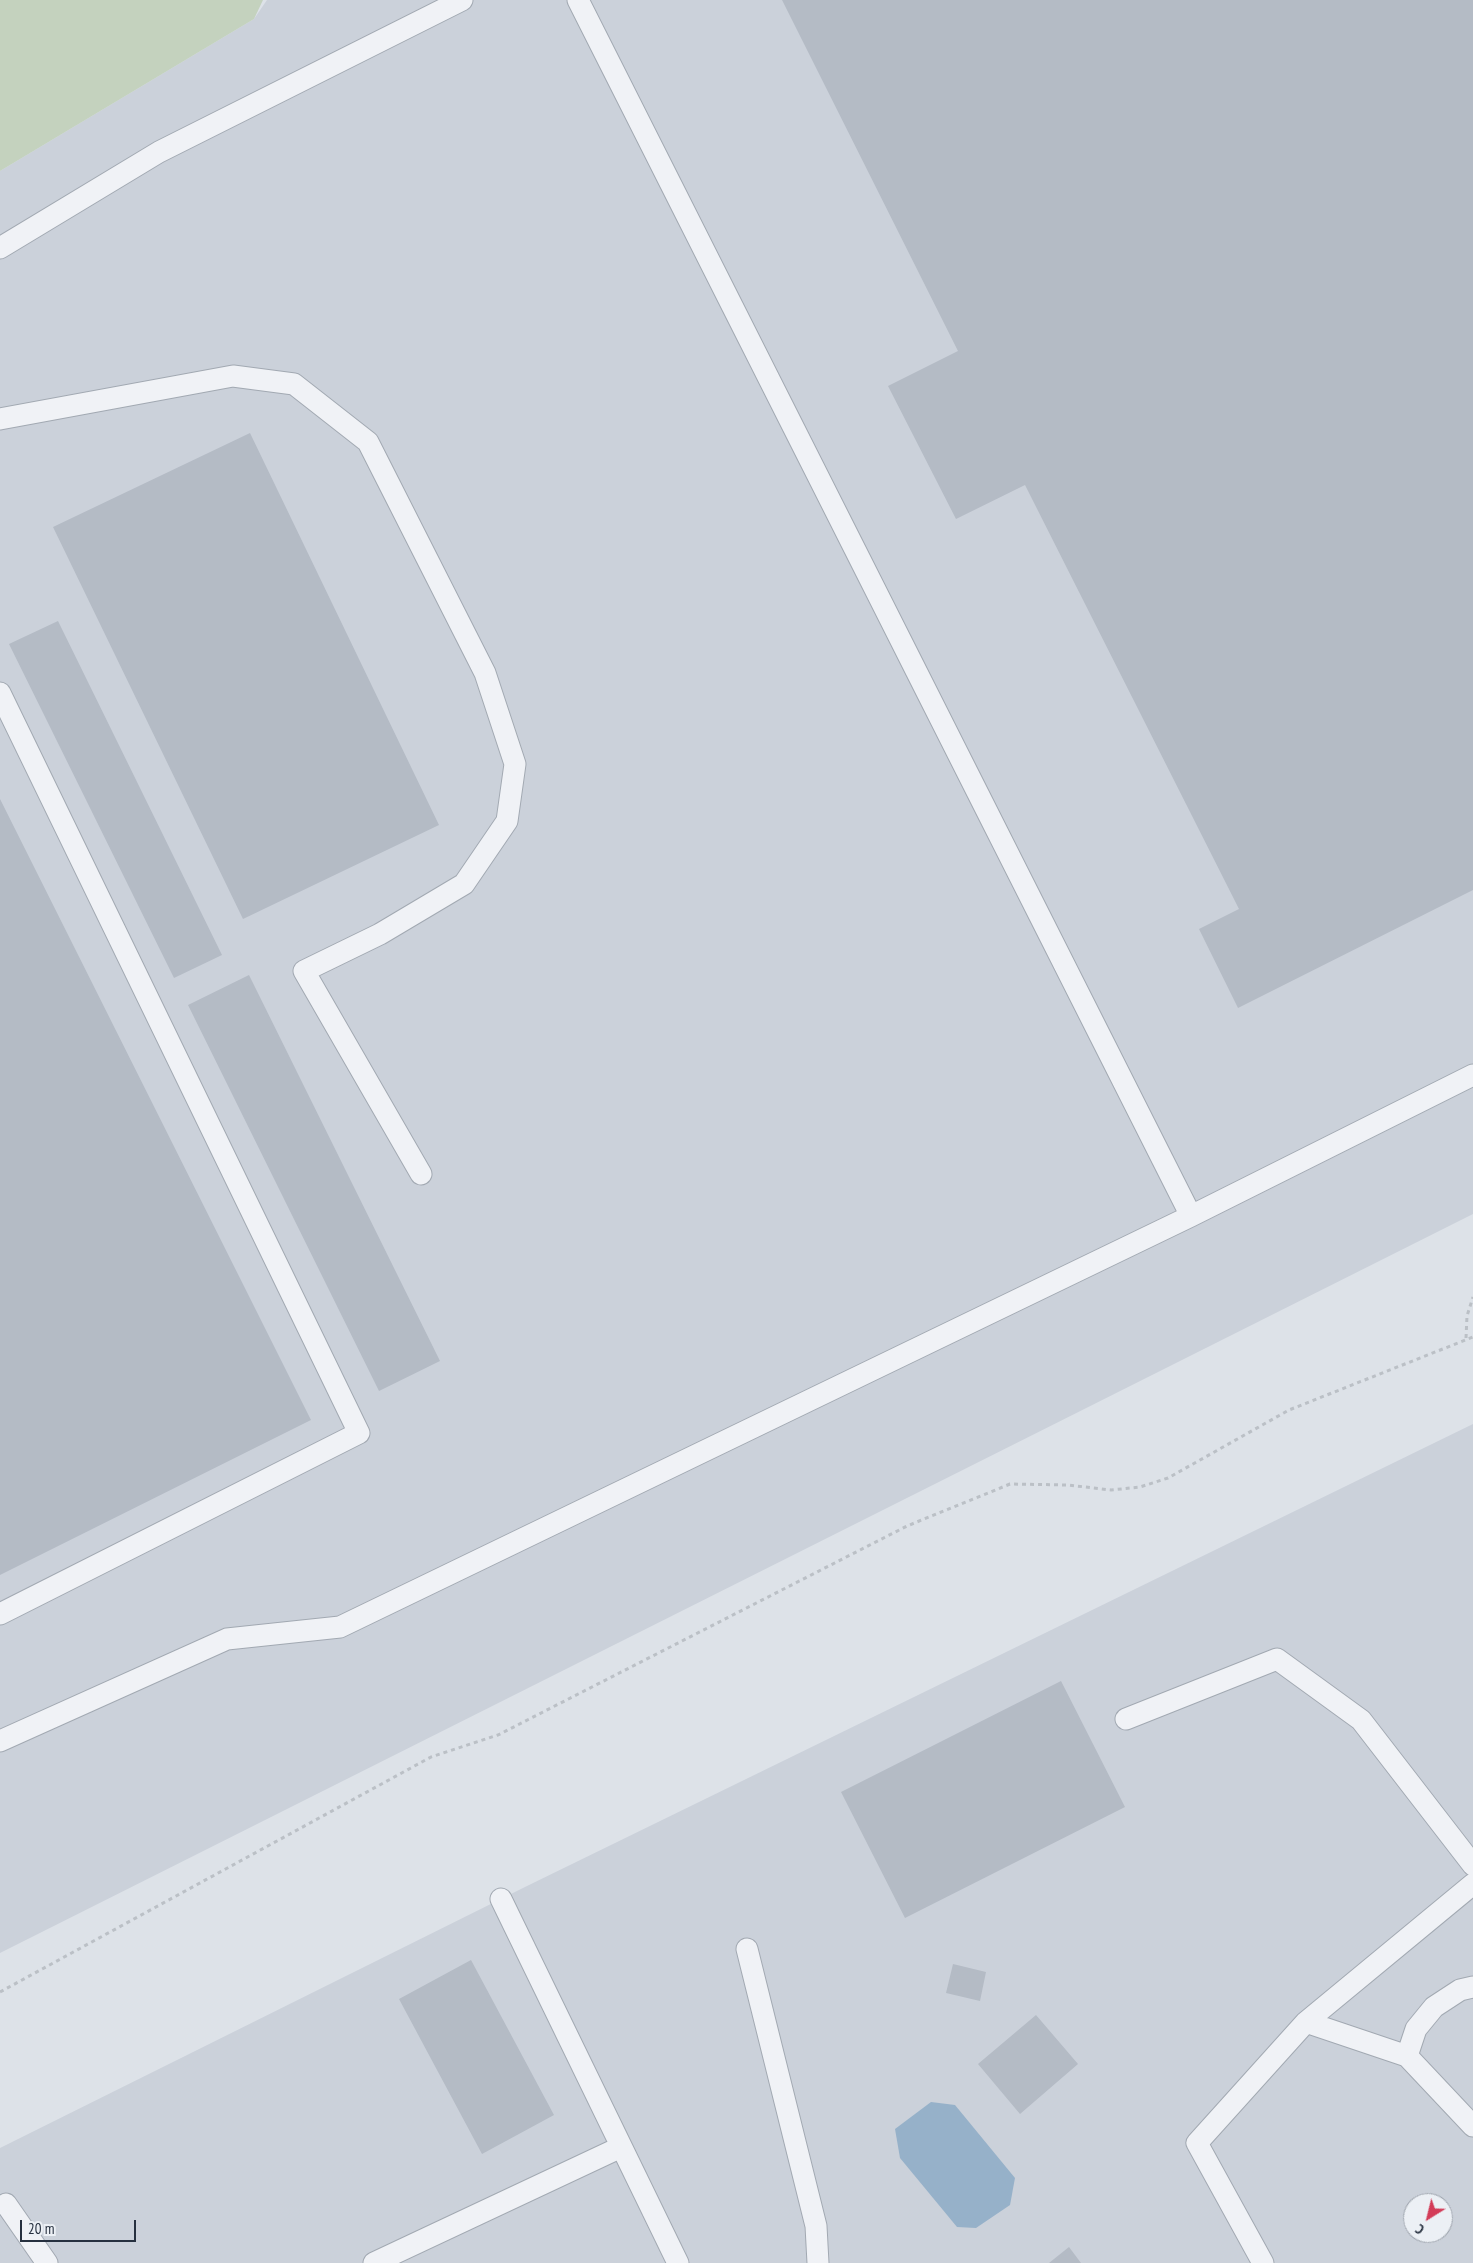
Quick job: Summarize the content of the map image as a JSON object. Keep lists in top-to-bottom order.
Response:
{
  "scale_bar": "20 m",
  "north": "bottom left"
}
